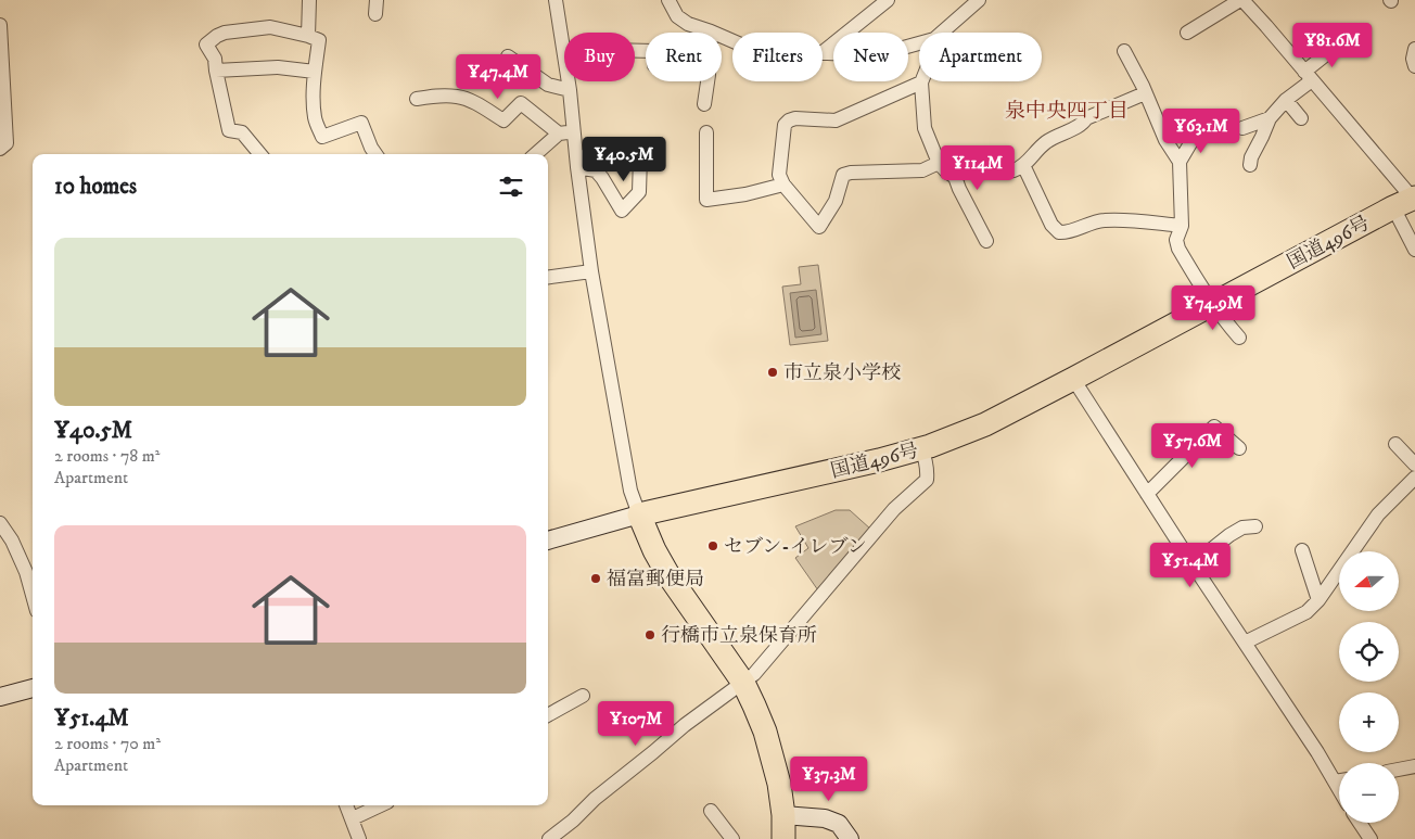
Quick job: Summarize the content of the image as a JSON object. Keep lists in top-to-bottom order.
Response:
{
  "streets": {
    "highway": ["国道496号"]
  },
  "districts": ["泉中央四丁目"],
  "places": [
    "市立泉小学校",
    "セブン-イレブン",
    "福富郵便局",
    "行橋市立泉保育所"
  ],
  "north": "left",
  "page": {
    "price": [
      "¥81.6M",
      "¥47.4M",
      "¥63.1M",
      "¥40.5M",
      "¥114M",
      "¥74.9M",
      "¥57.6M",
      "¥51.4M",
      "¥107M",
      "¥37.3M"
    ],
    "chip": [
      "Buy",
      "Rent",
      "Filters",
      "New",
      "Apartment"
    ],
    "heading": "10 homes",
    "list": [
      {
        "name": "¥40.5M",
        "note": "2 rooms · 78 m² · Apartment"
      },
      {
        "name": "¥51.4M",
        "note": "2 rooms · 70 m² · Apartment"
      }
    ],
    "map_buttons": ["+", "−"]
  }
}
